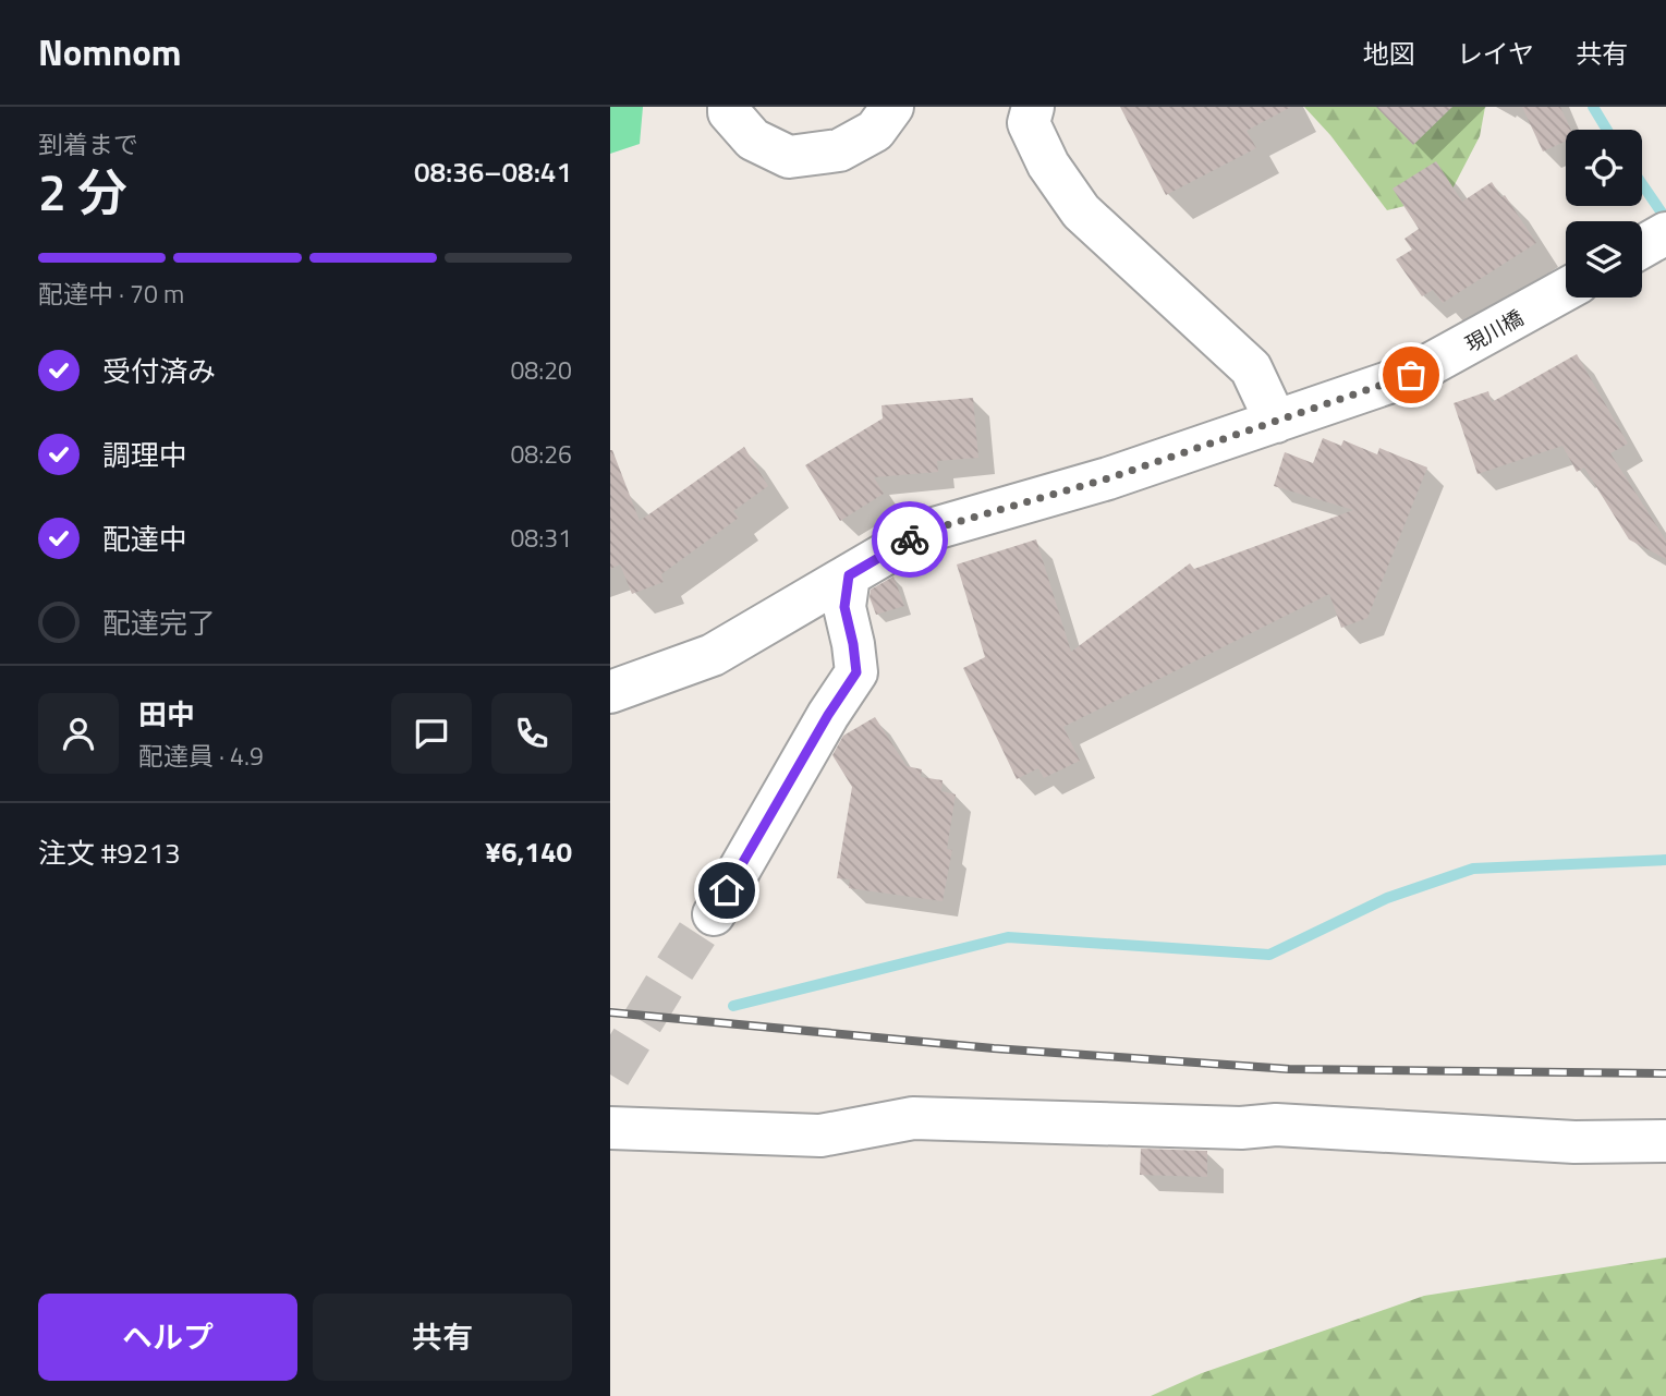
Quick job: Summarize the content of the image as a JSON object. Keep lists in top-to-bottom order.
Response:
{
  "streets": {
    "street": ["現川橋"]
  },
  "page": {
    "header": "Nomnom",
    "nav": ["地図", "レイヤ", "共有"],
    "heading": ["2 分", "到着まで", "08:36–08:41"],
    "panel": [
      "田中",
      "配達員 · 4.9",
      "注文 #9213",
      "¥6,140"
    ],
    "bar": "配達中 · 70 m",
    "list": [
      ["受付済み", "08:20"],
      ["調理中", "08:26"],
      ["配達中", "08:31"],
      "配達完了"
    ],
    "buttons": ["ヘルプ", "共有"]
  }
}
